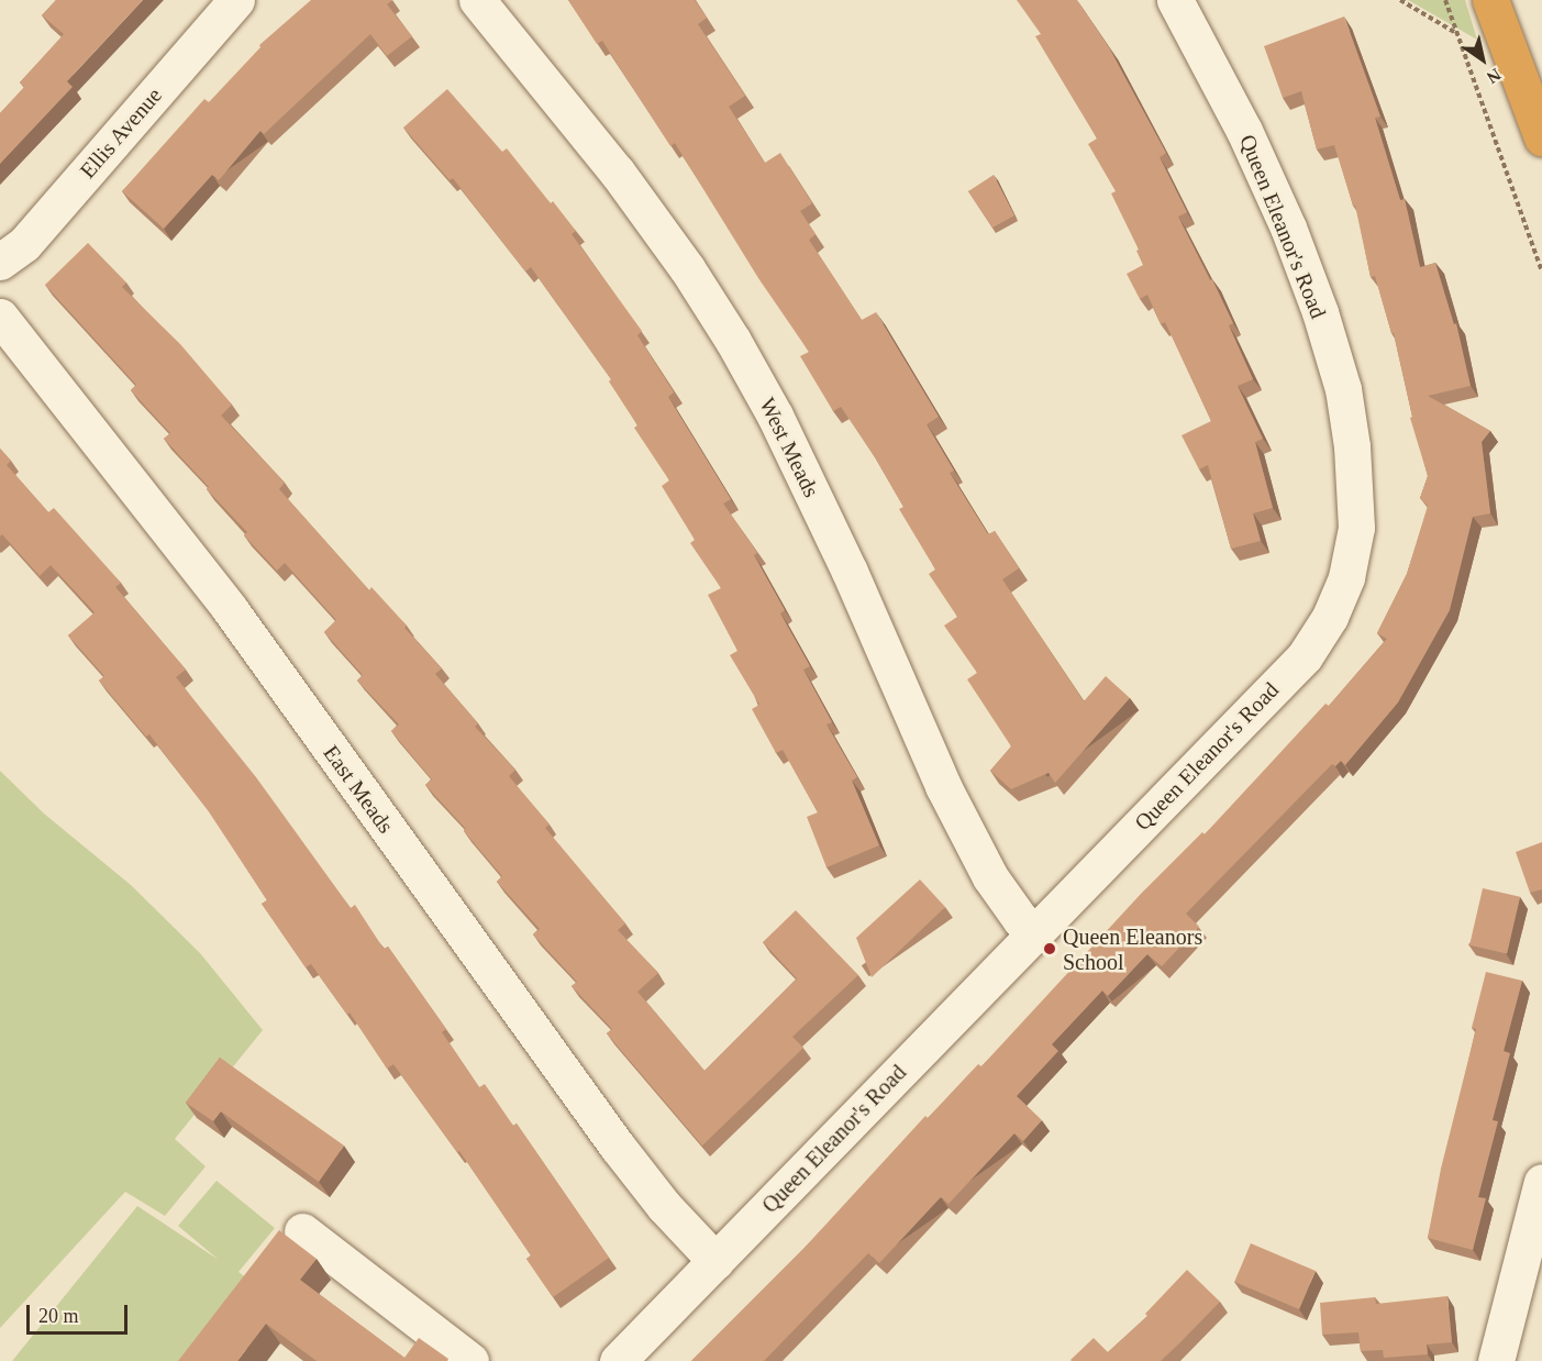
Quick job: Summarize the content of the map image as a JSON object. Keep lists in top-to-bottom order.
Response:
{
  "streets": {
    "street": [
      "Ellis Avenue",
      "Queen Eleanor's Road",
      "West Meads",
      "East Meads"
    ]
  },
  "crossings": [
    ["Queen Eleanor's Road", "West Meads"],
    ["Queen Eleanor's Road", "East Meads"]
  ],
  "places": ["Queen Eleanors School"],
  "scale_bar": "20 m",
  "north": "bottom right"
}
